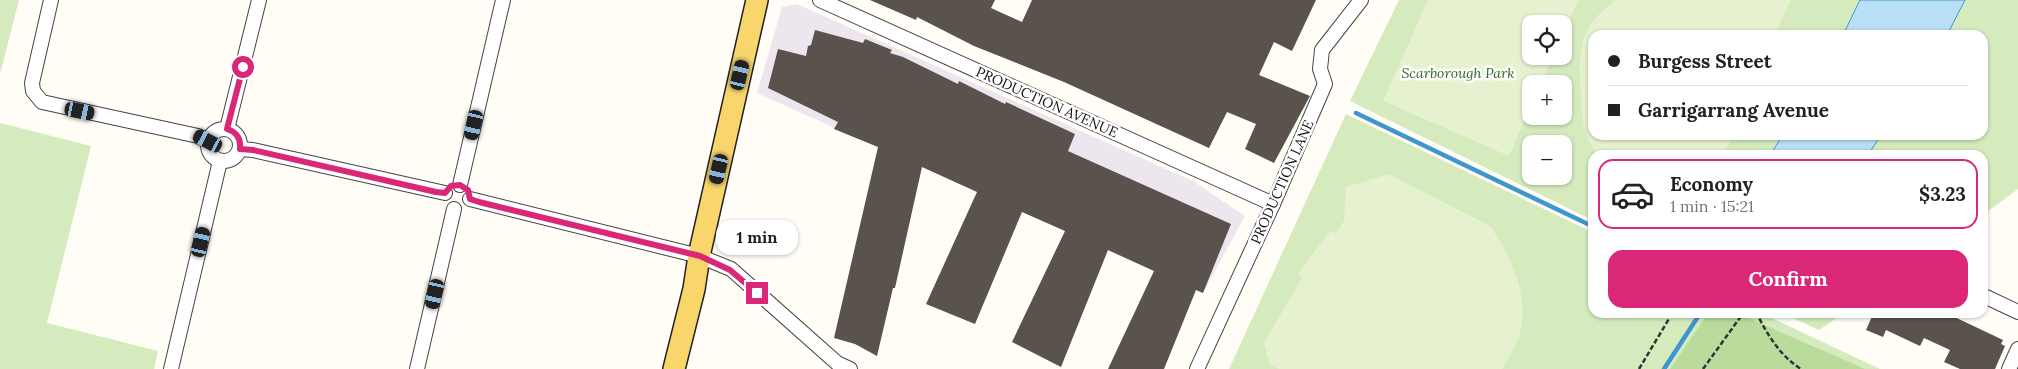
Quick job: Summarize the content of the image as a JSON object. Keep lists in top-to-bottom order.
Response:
{
  "streets": {
    "street": ["PRODUCTION AVENUE", "PRODUCTION LANE"]
  },
  "crossings": [
    ["PRODUCTION AVENUE", "PRODUCTION LANE"]
  ],
  "parks": ["Scarborough Park"],
  "page": {
    "map_buttons": ["+", "−"],
    "banner": ["Burgess Street", "Garrigarrang Avenue"],
    "list": [
      {
        "name": "Economy",
        "note": "1 min · 15:21",
        "value": "$3.23"
      }
    ],
    "bubble": "1 min",
    "buttons": "Confirm"
  }
}
